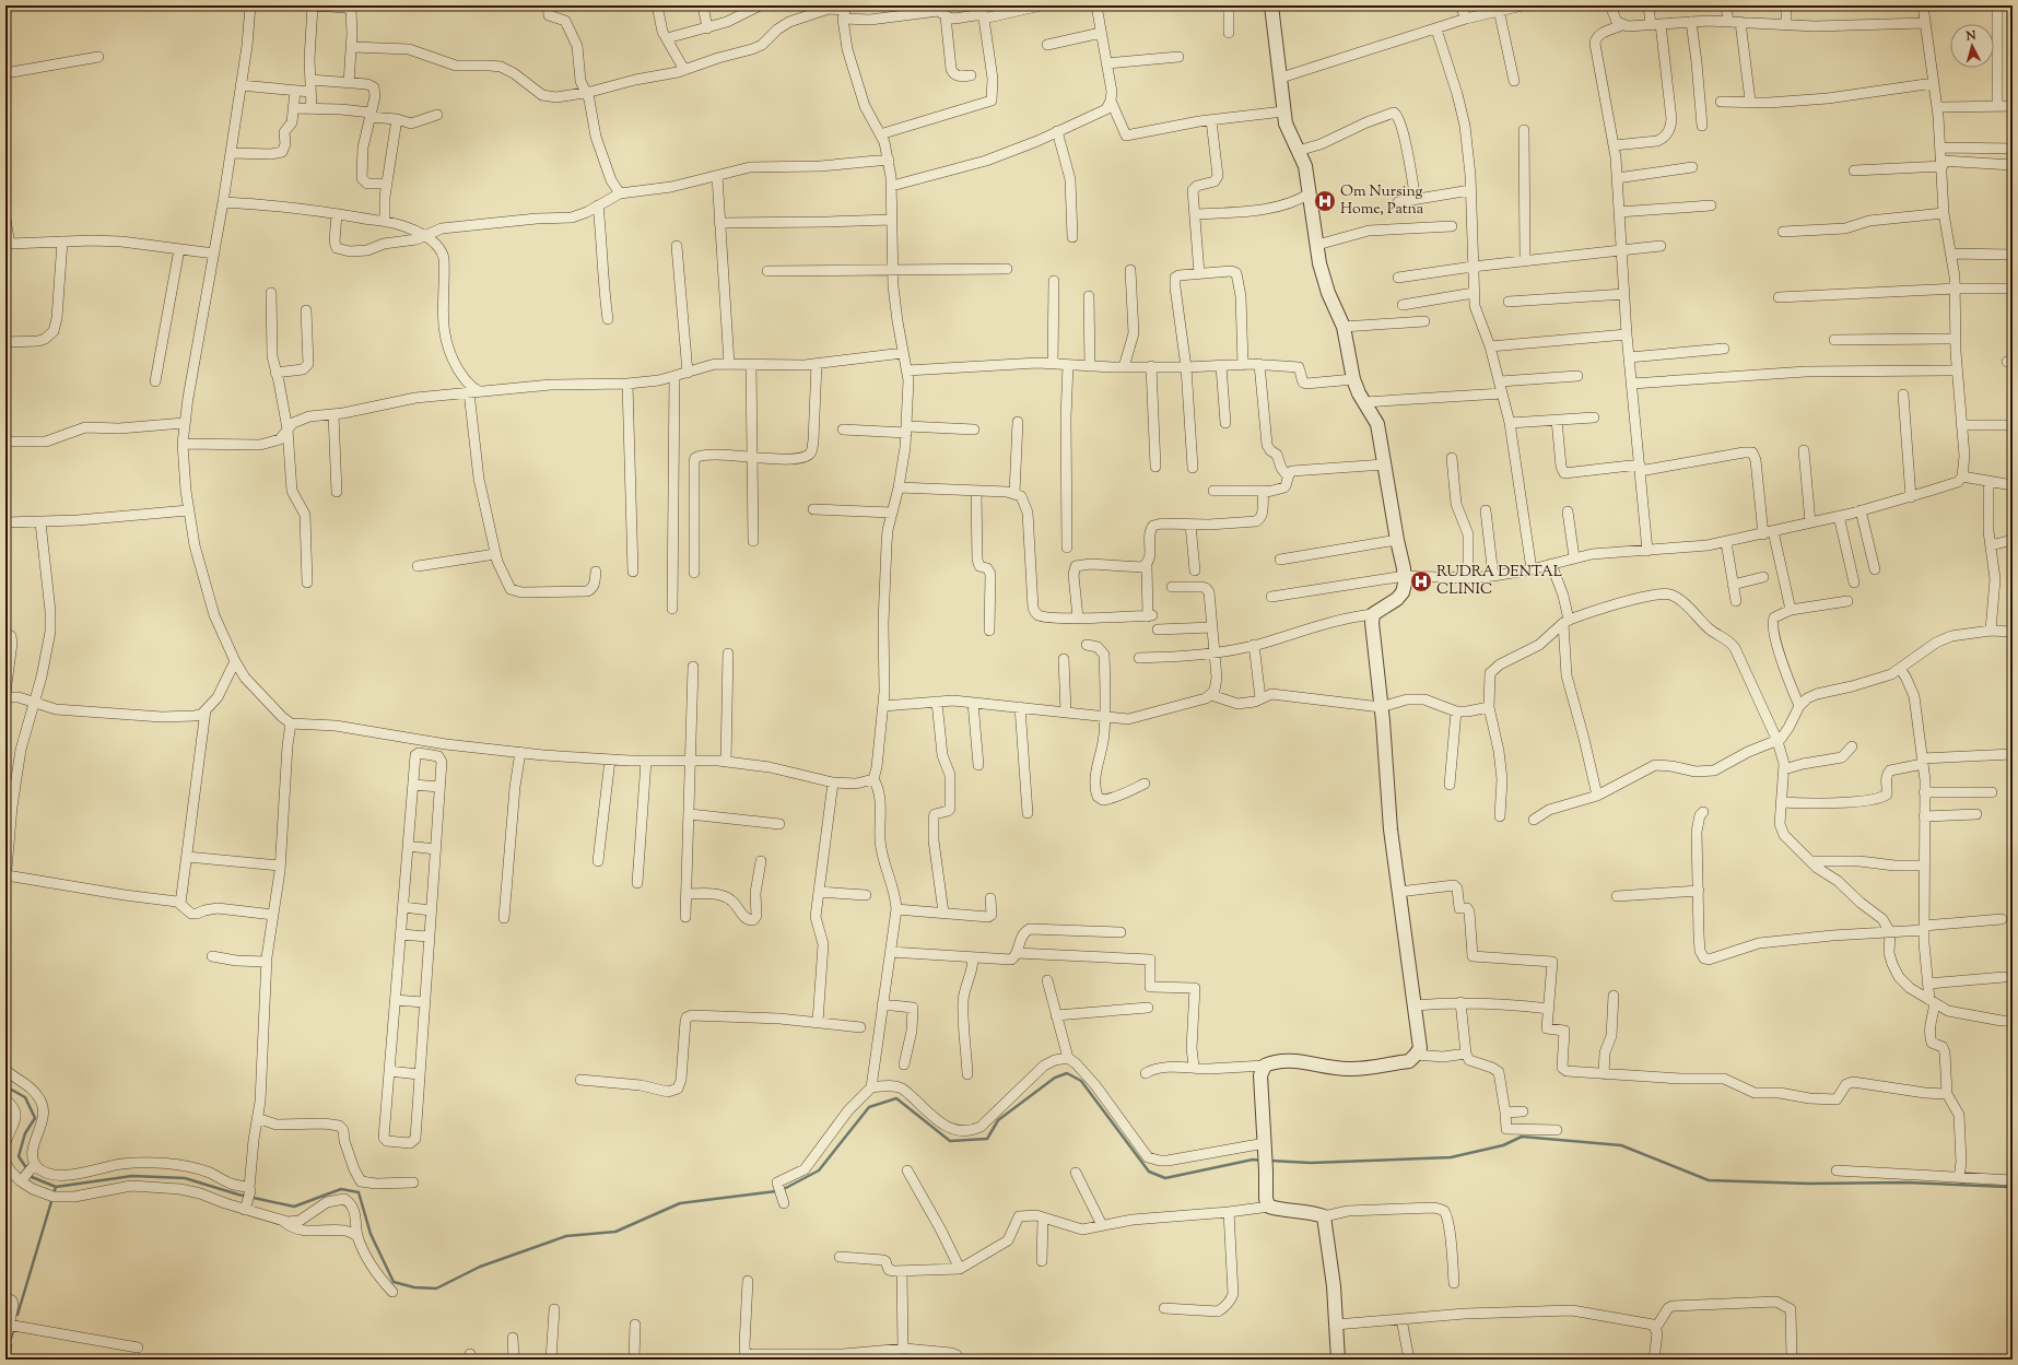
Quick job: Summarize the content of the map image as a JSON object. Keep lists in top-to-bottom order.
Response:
{
  "places": {
    "hospital": ["Om Nursing Home, Patna", "RUDRA DENTAL CLINIC"]
  },
  "north": "top"
}
